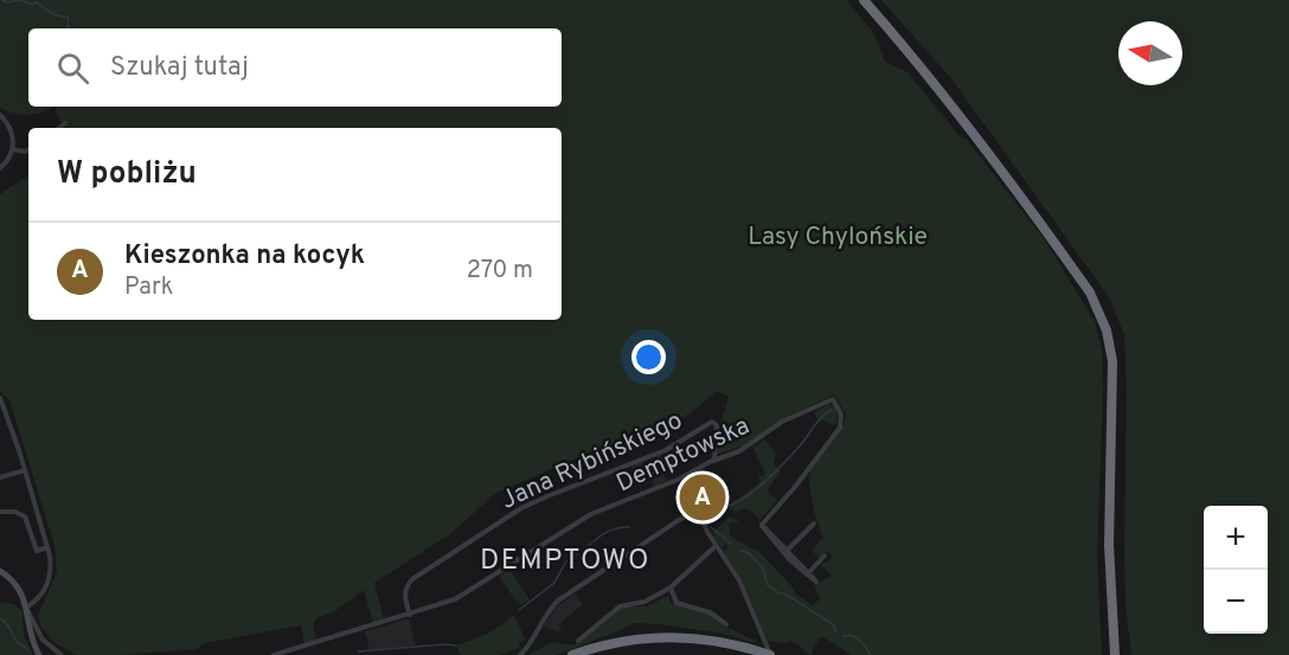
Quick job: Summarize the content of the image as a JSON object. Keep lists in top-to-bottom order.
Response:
{
  "streets": {
    "street": ["Demptowska", "Jana Rybińskiego"]
  },
  "crossings": [
    ["Demptowska", "Jana Rybińskiego"]
  ],
  "districts": ["DEMPTOWO"],
  "parks": ["Lasy Chylońskie"],
  "north": "left",
  "page": {
    "search": "Szukaj tutaj",
    "heading": "W pobliżu",
    "list": [
      {
        "mark": "A",
        "name": "Kieszonka na kocyk",
        "note": "Park",
        "value": "270 m"
      }
    ],
    "pins": "A",
    "map_buttons": ["+", "−"]
  }
}
